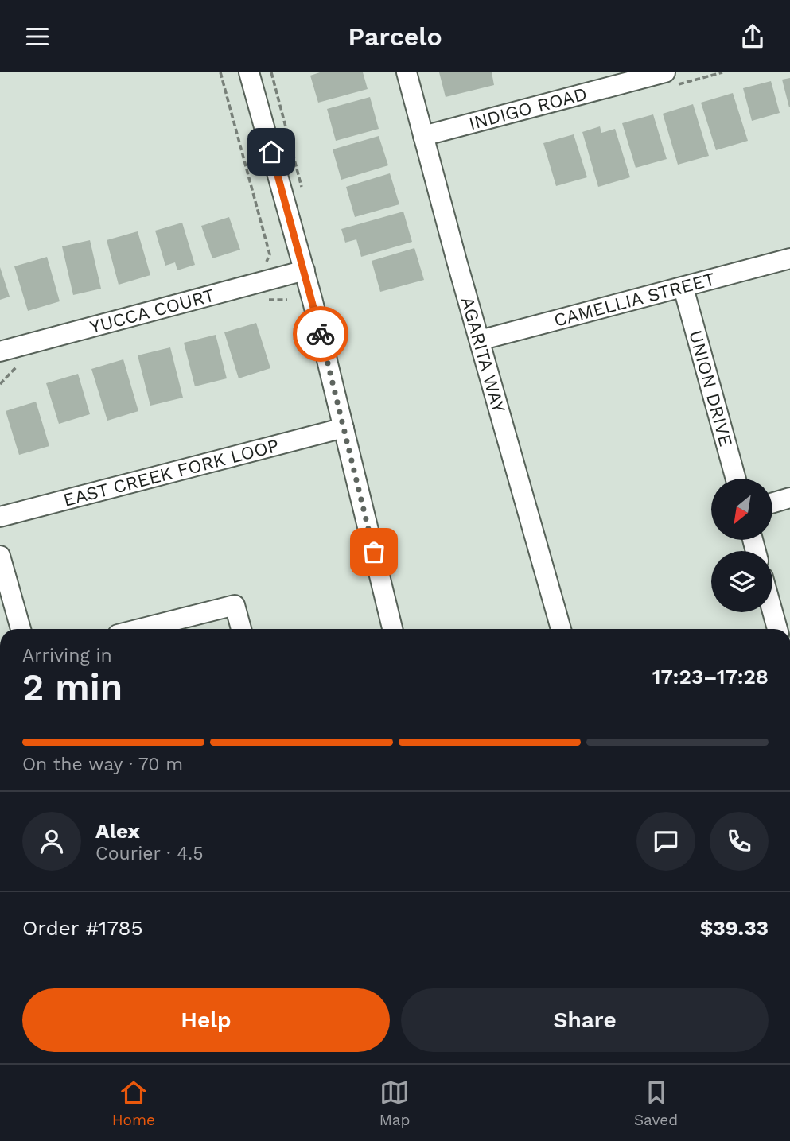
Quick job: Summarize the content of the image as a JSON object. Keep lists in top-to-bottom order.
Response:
{
  "streets": {
    "street": [
      "INDIGO ROAD",
      "CAMELLIA STREET",
      "YUCCA COURT",
      "AGARITA WAY",
      "UNION DRIVE",
      "EAST CREEK FORK LOOP"
    ]
  },
  "crossings": [
    ["INDIGO ROAD", "AGARITA WAY"],
    ["CAMELLIA STREET", "AGARITA WAY"],
    ["CAMELLIA STREET", "UNION DRIVE"]
  ],
  "north": "bottom left",
  "page": {
    "header": "Parcelo",
    "heading": ["2 min", "Arriving in", "17:23–17:28"],
    "panel": [
      "Alex",
      "Courier · 4.5",
      "Order #1785",
      "$39.33"
    ],
    "bar": "On the way · 70 m",
    "buttons": ["Help", "Share"],
    "tabs": ["Home", "Map", "Saved"]
  }
}
